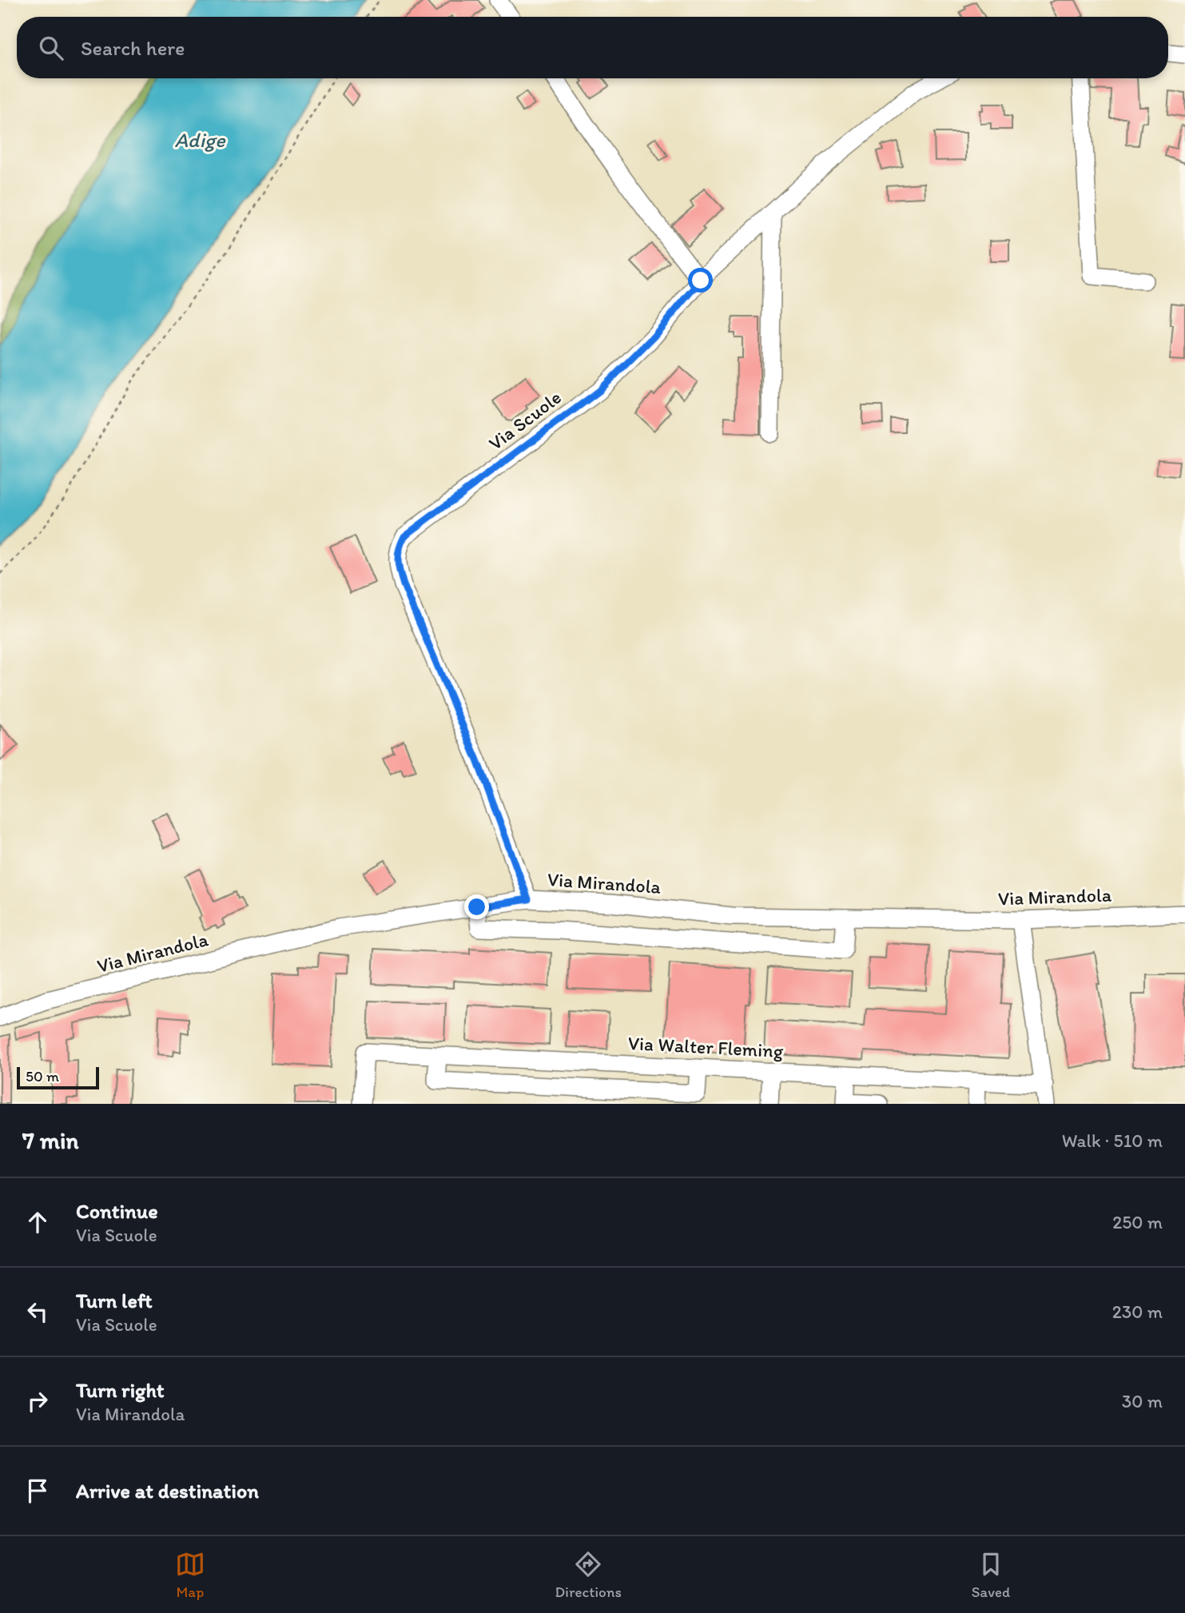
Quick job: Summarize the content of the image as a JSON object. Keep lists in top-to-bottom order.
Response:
{
  "streets": {
    "street": ["Via Scuole", "Via Mirandola", "Via Walter Fleming"]
  },
  "crossings": [
    ["Via Scuole", "Via Mirandola"]
  ],
  "water": ["Adige"],
  "scale_bar": "50 m",
  "page": {
    "search": "Search here",
    "scale": "50 m",
    "heading": ["7 min", "Walk · 510 m"],
    "list": [
      ["Continue", "Via Scuole", "250 m"],
      ["Turn left", "Via Scuole", "230 m"],
      ["Turn right", "Via Mirandola", "30 m"],
      "Arrive at destination"
    ],
    "nav": ["Map", "Directions", "Saved"]
  }
}
